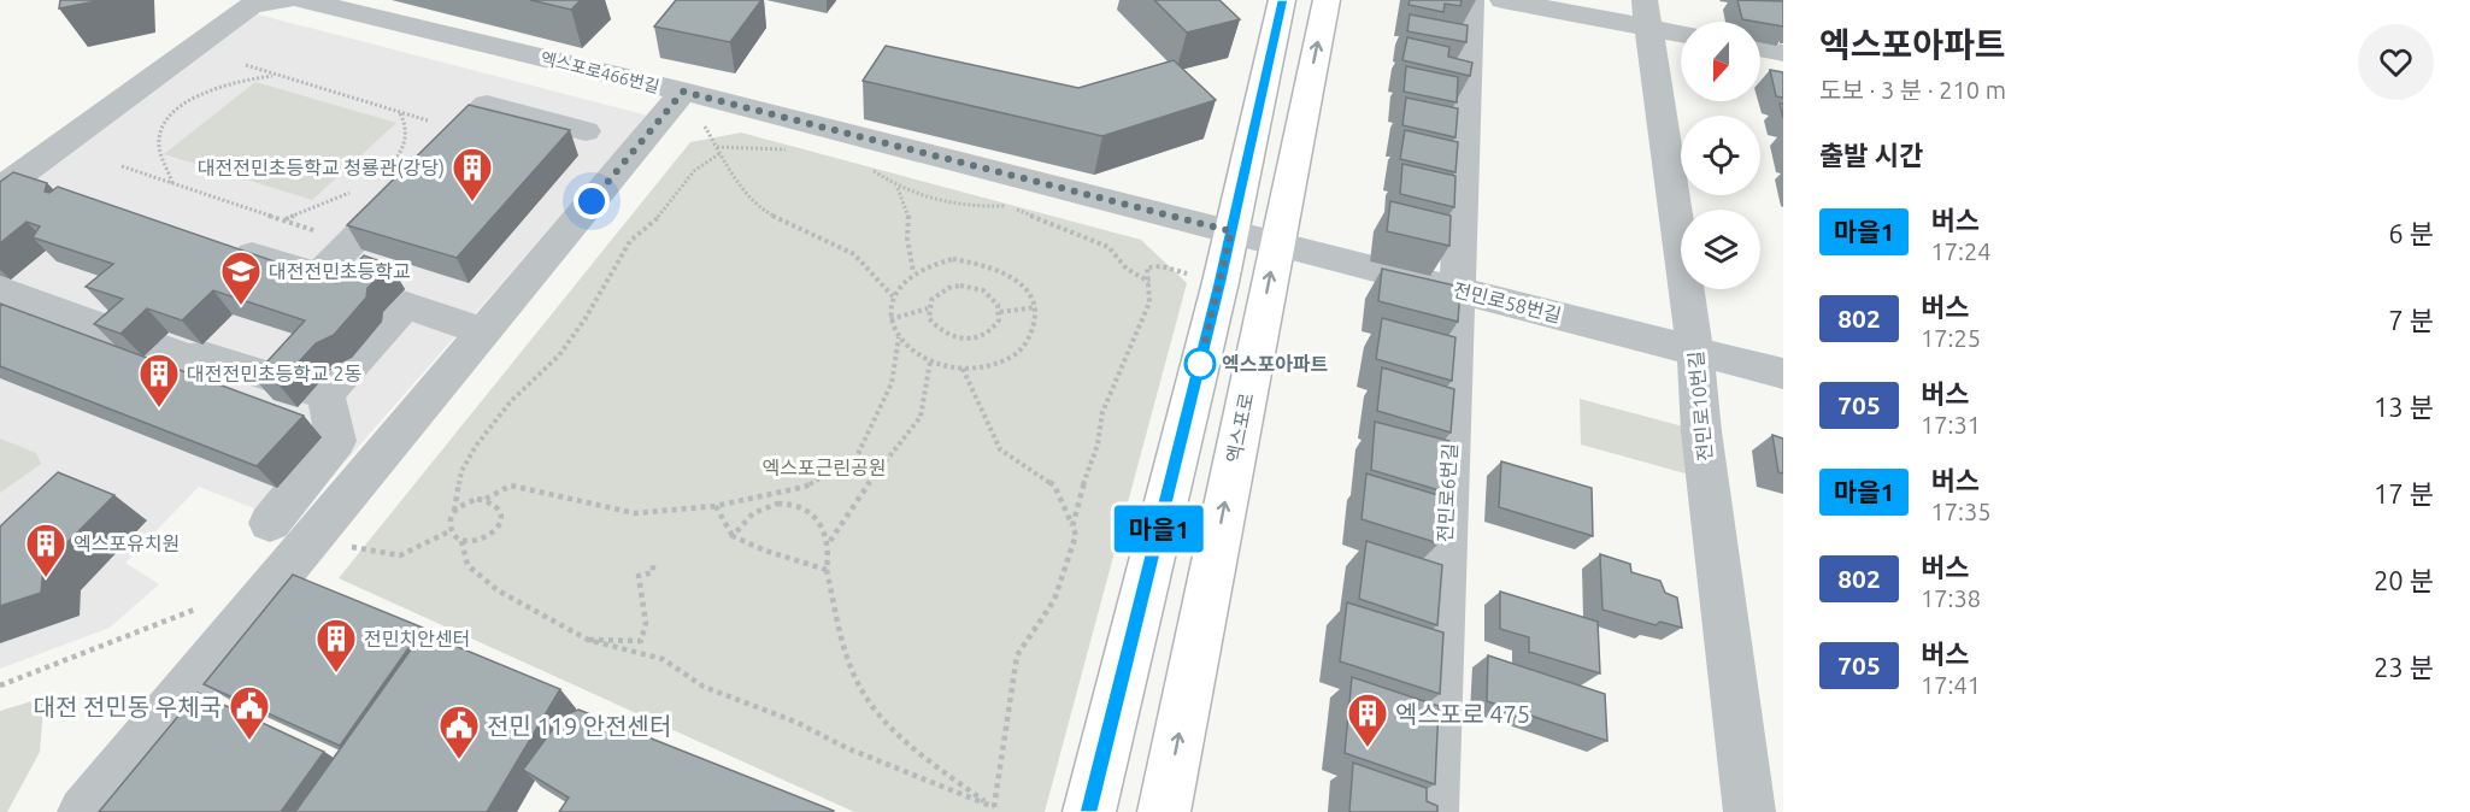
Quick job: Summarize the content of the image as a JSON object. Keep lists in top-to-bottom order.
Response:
{
  "streets": {
    "main road": ["엑스포로"],
    "street": [
      "엑스포로466번길",
      "전민로58번길",
      "전민로10번길",
      "전민로6번길"
    ]
  },
  "crossings": [
    ["엑스포로466번길", "전민로58번길"],
    ["전민로58번길", "전민로10번길"],
    ["전민로58번길", "엑스포로"],
    ["전민로58번길", "전민로6번길"]
  ],
  "parks": ["엑스포근린공원"],
  "places": {
    "building": [
      "대전전민초등학교 청룡관(강당)",
      "대전전민초등학교 2동",
      "엑스포유치원",
      "전민치안센터",
      "엑스포로 475"
    ],
    "school or university": ["대전전민초등학교"],
    "other": ["엑스포아파트"],
    "public building": ["대전 전민동 우체국", "전민 119 안전센터"]
  },
  "lines": ["bus line 마을1"],
  "north": "bottom",
  "page": {
    "on_map": "마을1",
    "heading": [
      ["엑스포아파트", "도보 · 3 분 · 210 m"],
      "출발 시간"
    ],
    "list": [
      {
        "mark": "마을1",
        "name": "버스",
        "note": "17:24",
        "value": "6 분"
      },
      {
        "mark": "802",
        "name": "버스",
        "note": "17:25",
        "value": "7 분"
      },
      {
        "mark": "705",
        "name": "버스",
        "note": "17:31",
        "value": "13 분"
      },
      {
        "mark": "마을1",
        "name": "버스",
        "note": "17:35",
        "value": "17 분"
      },
      {
        "mark": "802",
        "name": "버스",
        "note": "17:38",
        "value": "20 분"
      },
      {
        "mark": "705",
        "name": "버스",
        "note": "17:41",
        "value": "23 분"
      }
    ]
  }
}
